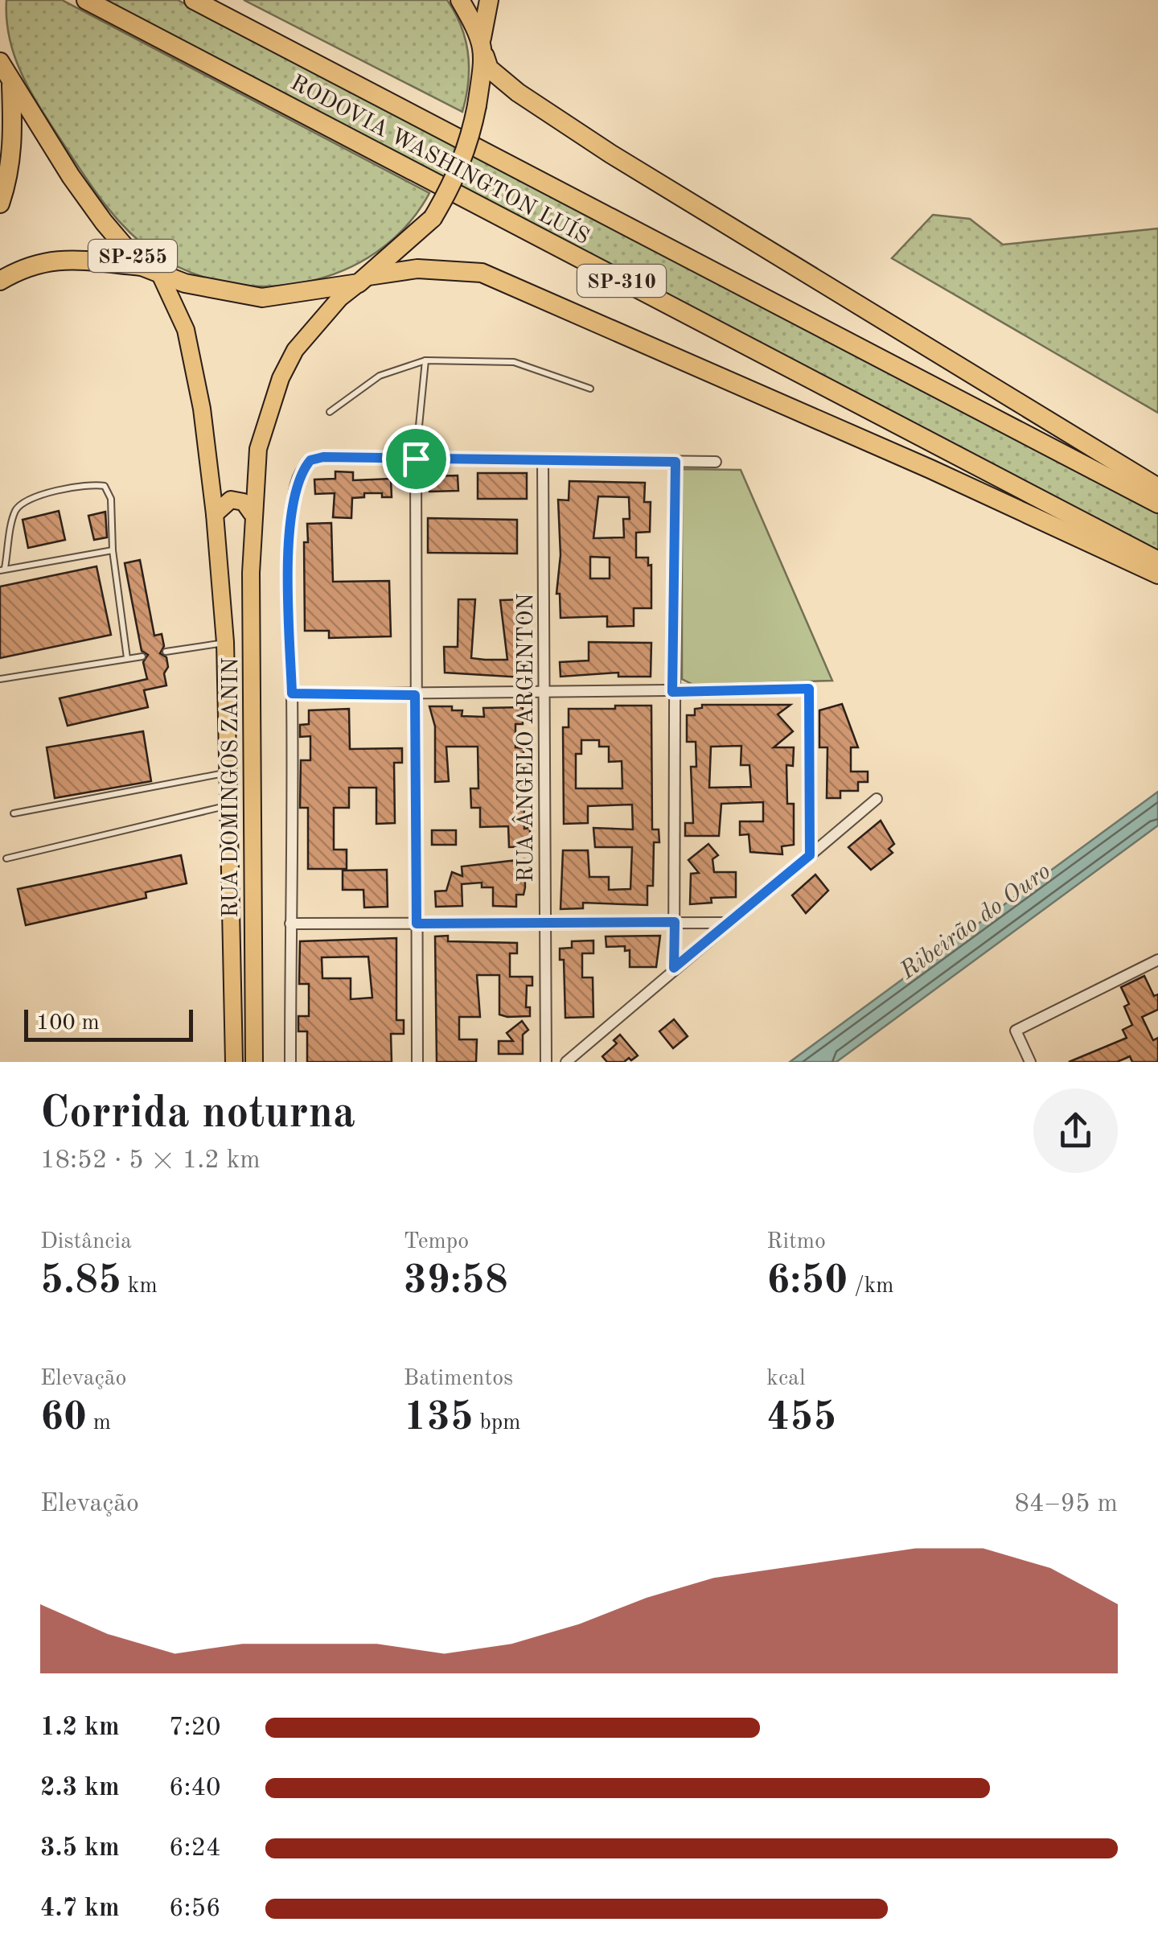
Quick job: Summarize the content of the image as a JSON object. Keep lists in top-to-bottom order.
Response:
{
  "streets": {
    "highway": ["RODOVIA WASHINGTON LUÍS", "SP-255", "SP-310"],
    "main road": ["RUA DOMINGOS ZANIN"],
    "street": ["RUA ÂNGELO ARGENTON"]
  },
  "crossings": [
    ["SP-255", "RUA DOMINGOS ZANIN"]
  ],
  "water": ["Ribeirão do Ouro"],
  "scale_bar": "100 m",
  "page": {
    "scale": "100 m",
    "heading": ["Corrida noturna", "18:52 · 5 × 1.2 km"],
    "stats": [
      ["Distância", "5.85 km"],
      ["Tempo", "39:58"],
      ["Ritmo", "6:50 /km"],
      ["Elevação", "60 m"],
      ["Batimentos", "135 bpm"],
      ["kcal", "455"]
    ],
    "chart": ["Elevação", "84–95 m"],
    "list": [
      {
        "name": "1.2 km",
        "note": "7:20"
      },
      {
        "name": "2.3 km",
        "note": "6:40"
      },
      {
        "name": "3.5 km",
        "note": "6:24"
      },
      {
        "name": "4.7 km",
        "note": "6:56"
      }
    ]
  }
}
